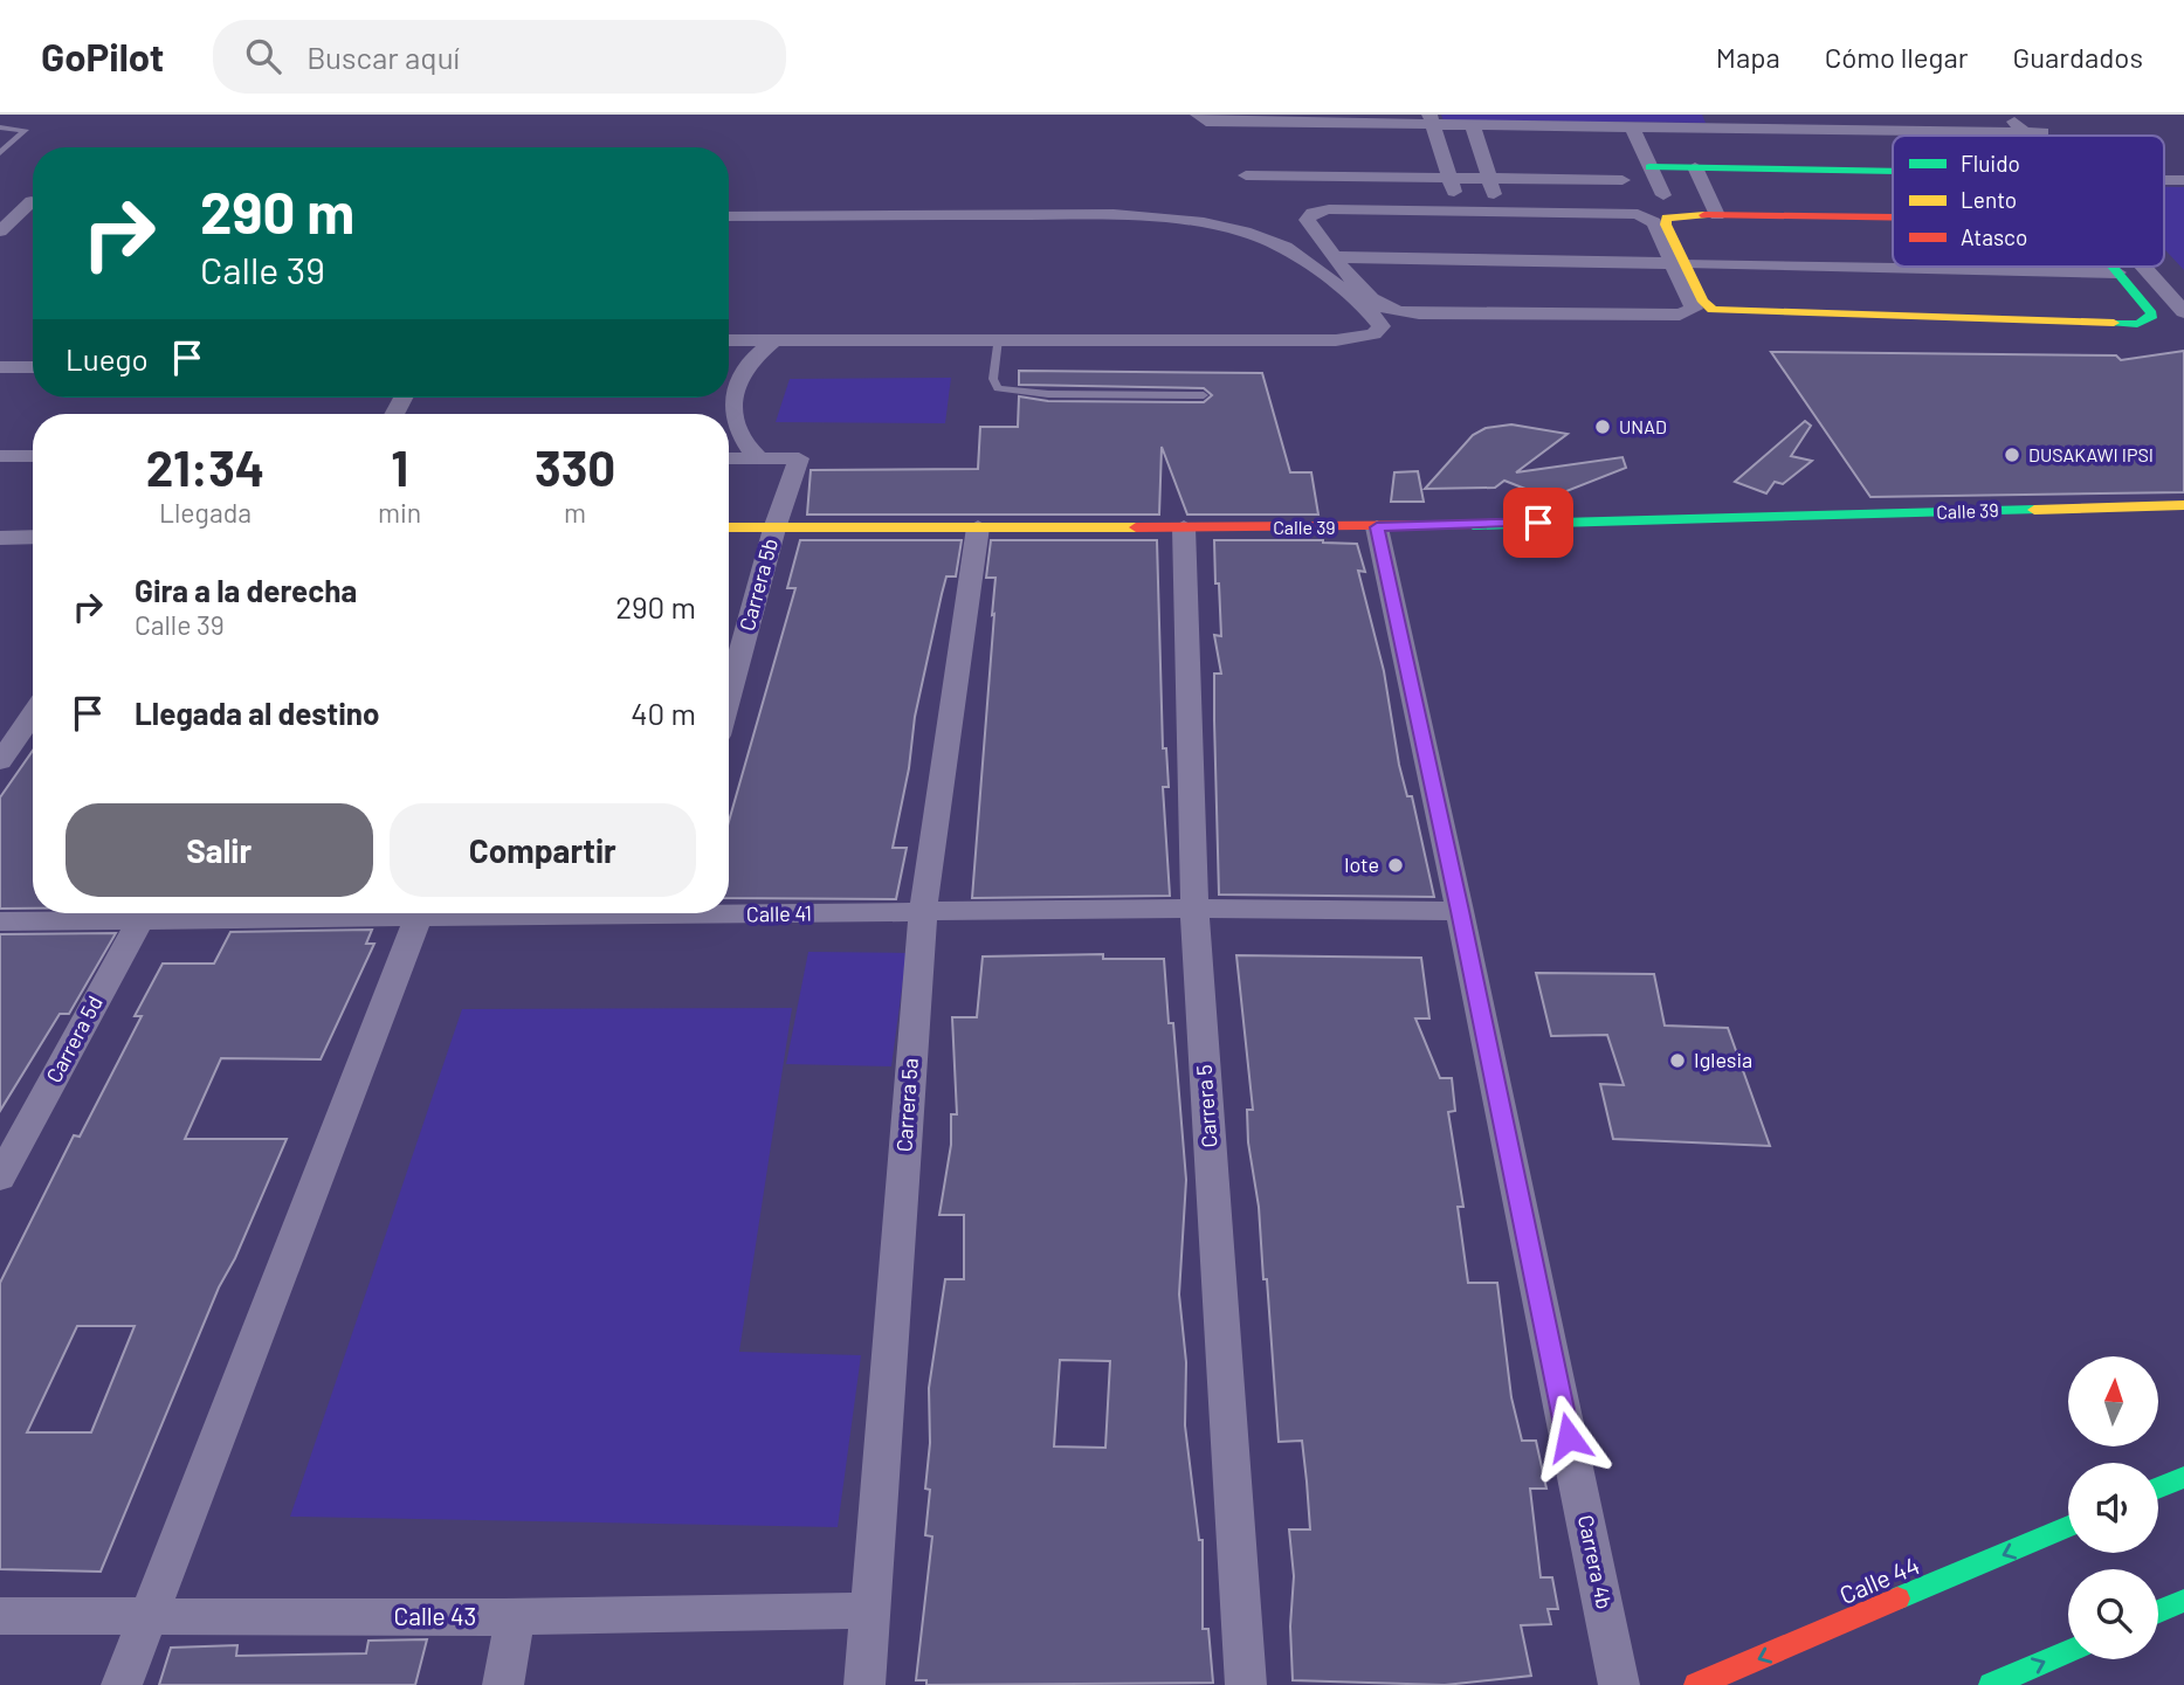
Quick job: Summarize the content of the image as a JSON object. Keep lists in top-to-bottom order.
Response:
{
  "streets": {
    "street": [
      "Calle 39",
      "Carrera 5b",
      "Calle 41",
      "Carrera 5d",
      "Carrera 5a",
      "Carrera 5",
      "Carrera 4b",
      "Calle 44",
      "Calle 43"
    ]
  },
  "crossings": [
    ["Calle 39", "Carrera 5b"],
    ["Calle 39", "Carrera 5a"],
    ["Calle 39", "Carrera 5"],
    ["Calle 39", "Carrera 4b"],
    ["Calle 41", "Carrera 5a"],
    ["Calle 41", "Carrera 5"],
    ["Calle 41", "Carrera 4b"],
    ["Carrera 5a", "Calle 43"]
  ],
  "one_way": ["Calle 44"],
  "places": [
    "UNAD",
    "DUSAKAWI IPSI",
    "lote",
    "Iglesia"
  ],
  "legend": ["Fluido", "Lento", "Atasco"],
  "north": "top",
  "page": {
    "header": "GoPilot",
    "search": "Buscar aquí",
    "nav": ["Mapa", "Cómo llegar", "Guardados"],
    "turn": ["290 m", "Calle 39"],
    "then": "Luego",
    "eta": [
      "21:34",
      "Llegada",
      "1",
      "min",
      "330",
      "m"
    ],
    "list": [
      {
        "name": "Gira a la derecha",
        "note": "Calle 39",
        "value": "290 m"
      },
      {
        "name": "Llegada al destino",
        "value": "40 m"
      }
    ],
    "buttons": ["Salir", "Compartir"]
  }
}
